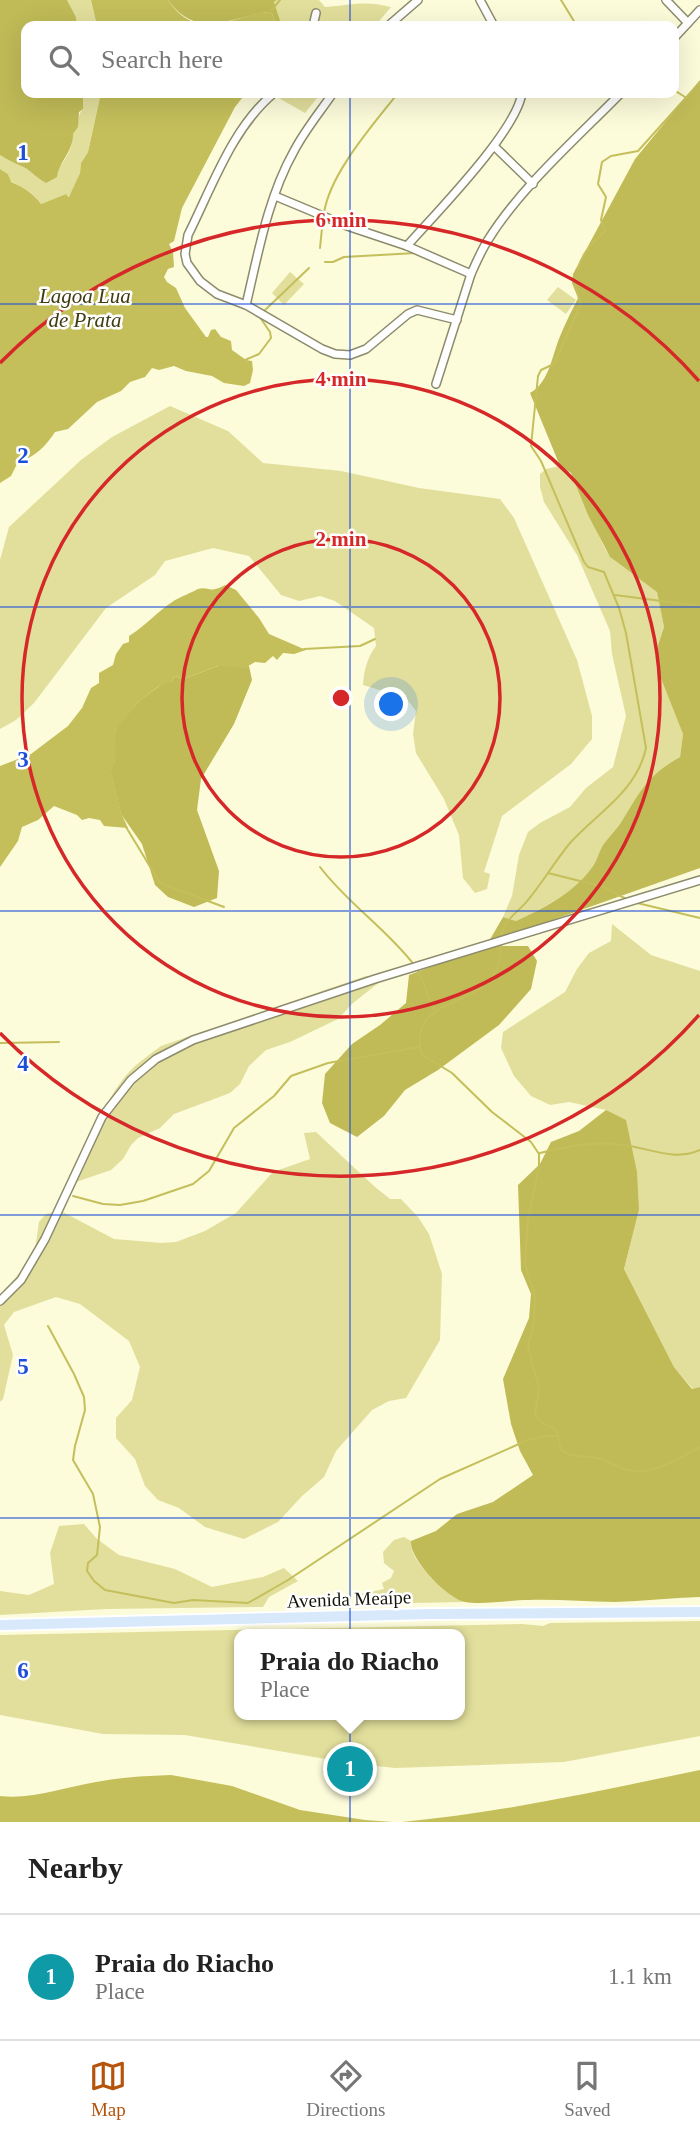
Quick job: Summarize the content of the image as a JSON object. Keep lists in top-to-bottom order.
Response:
{
  "streets": {
    "main road": ["Avenida Meaípe"]
  },
  "water": ["Lagoa Lua de Prata"],
  "page": {
    "search": "Search here",
    "popup": ["Praia do Riacho", "Place"],
    "pins": "1",
    "heading": "Nearby",
    "list": [
      {
        "mark": "1",
        "name": "Praia do Riacho",
        "note": "Place",
        "value": "1.1 km"
      }
    ],
    "nav": ["Map", "Directions", "Saved"]
  },
  "grid": {
    "rows": [
      "1",
      "2",
      "3",
      "4",
      "5",
      "6"
    ]
  },
  "rings": ["6 min", "4 min", "2 min"]
}
